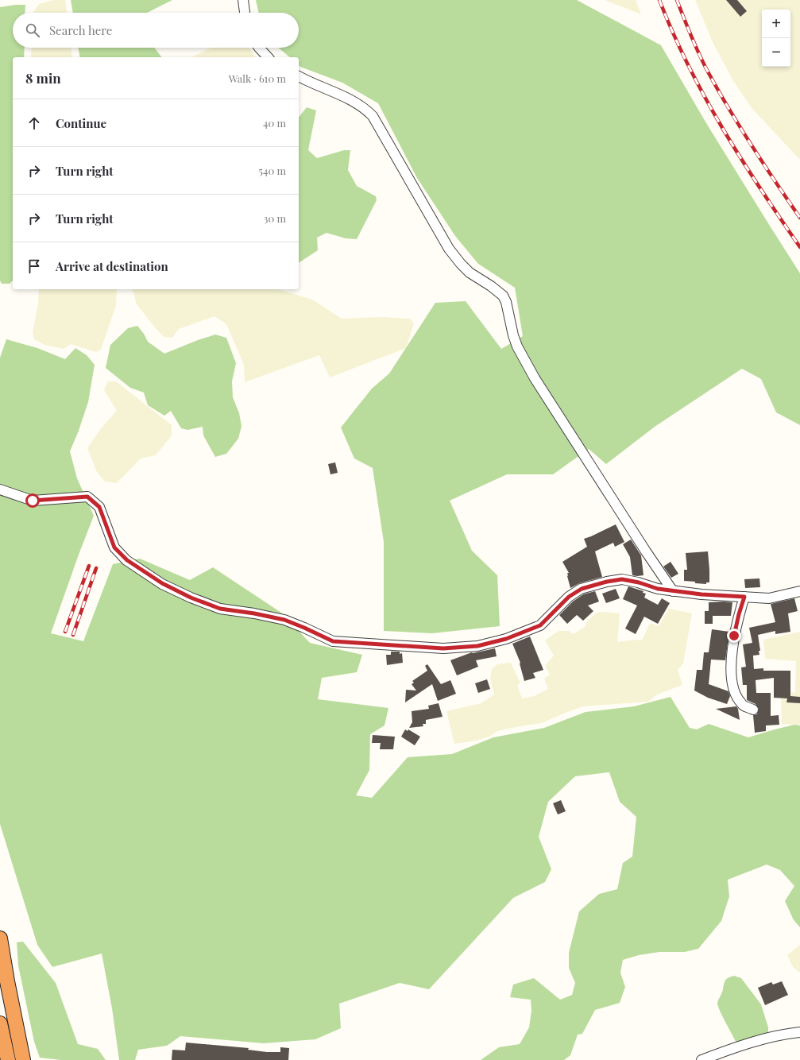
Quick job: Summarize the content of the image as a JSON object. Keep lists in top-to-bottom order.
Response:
{
  "page": {
    "map_buttons": ["+", "−"],
    "search": "Search here",
    "heading": ["8 min", "Walk · 610 m"],
    "list": [
      ["Continue", "40 m"],
      ["Turn right", "540 m"],
      ["Turn right", "30 m"],
      "Arrive at destination"
    ]
  }
}
